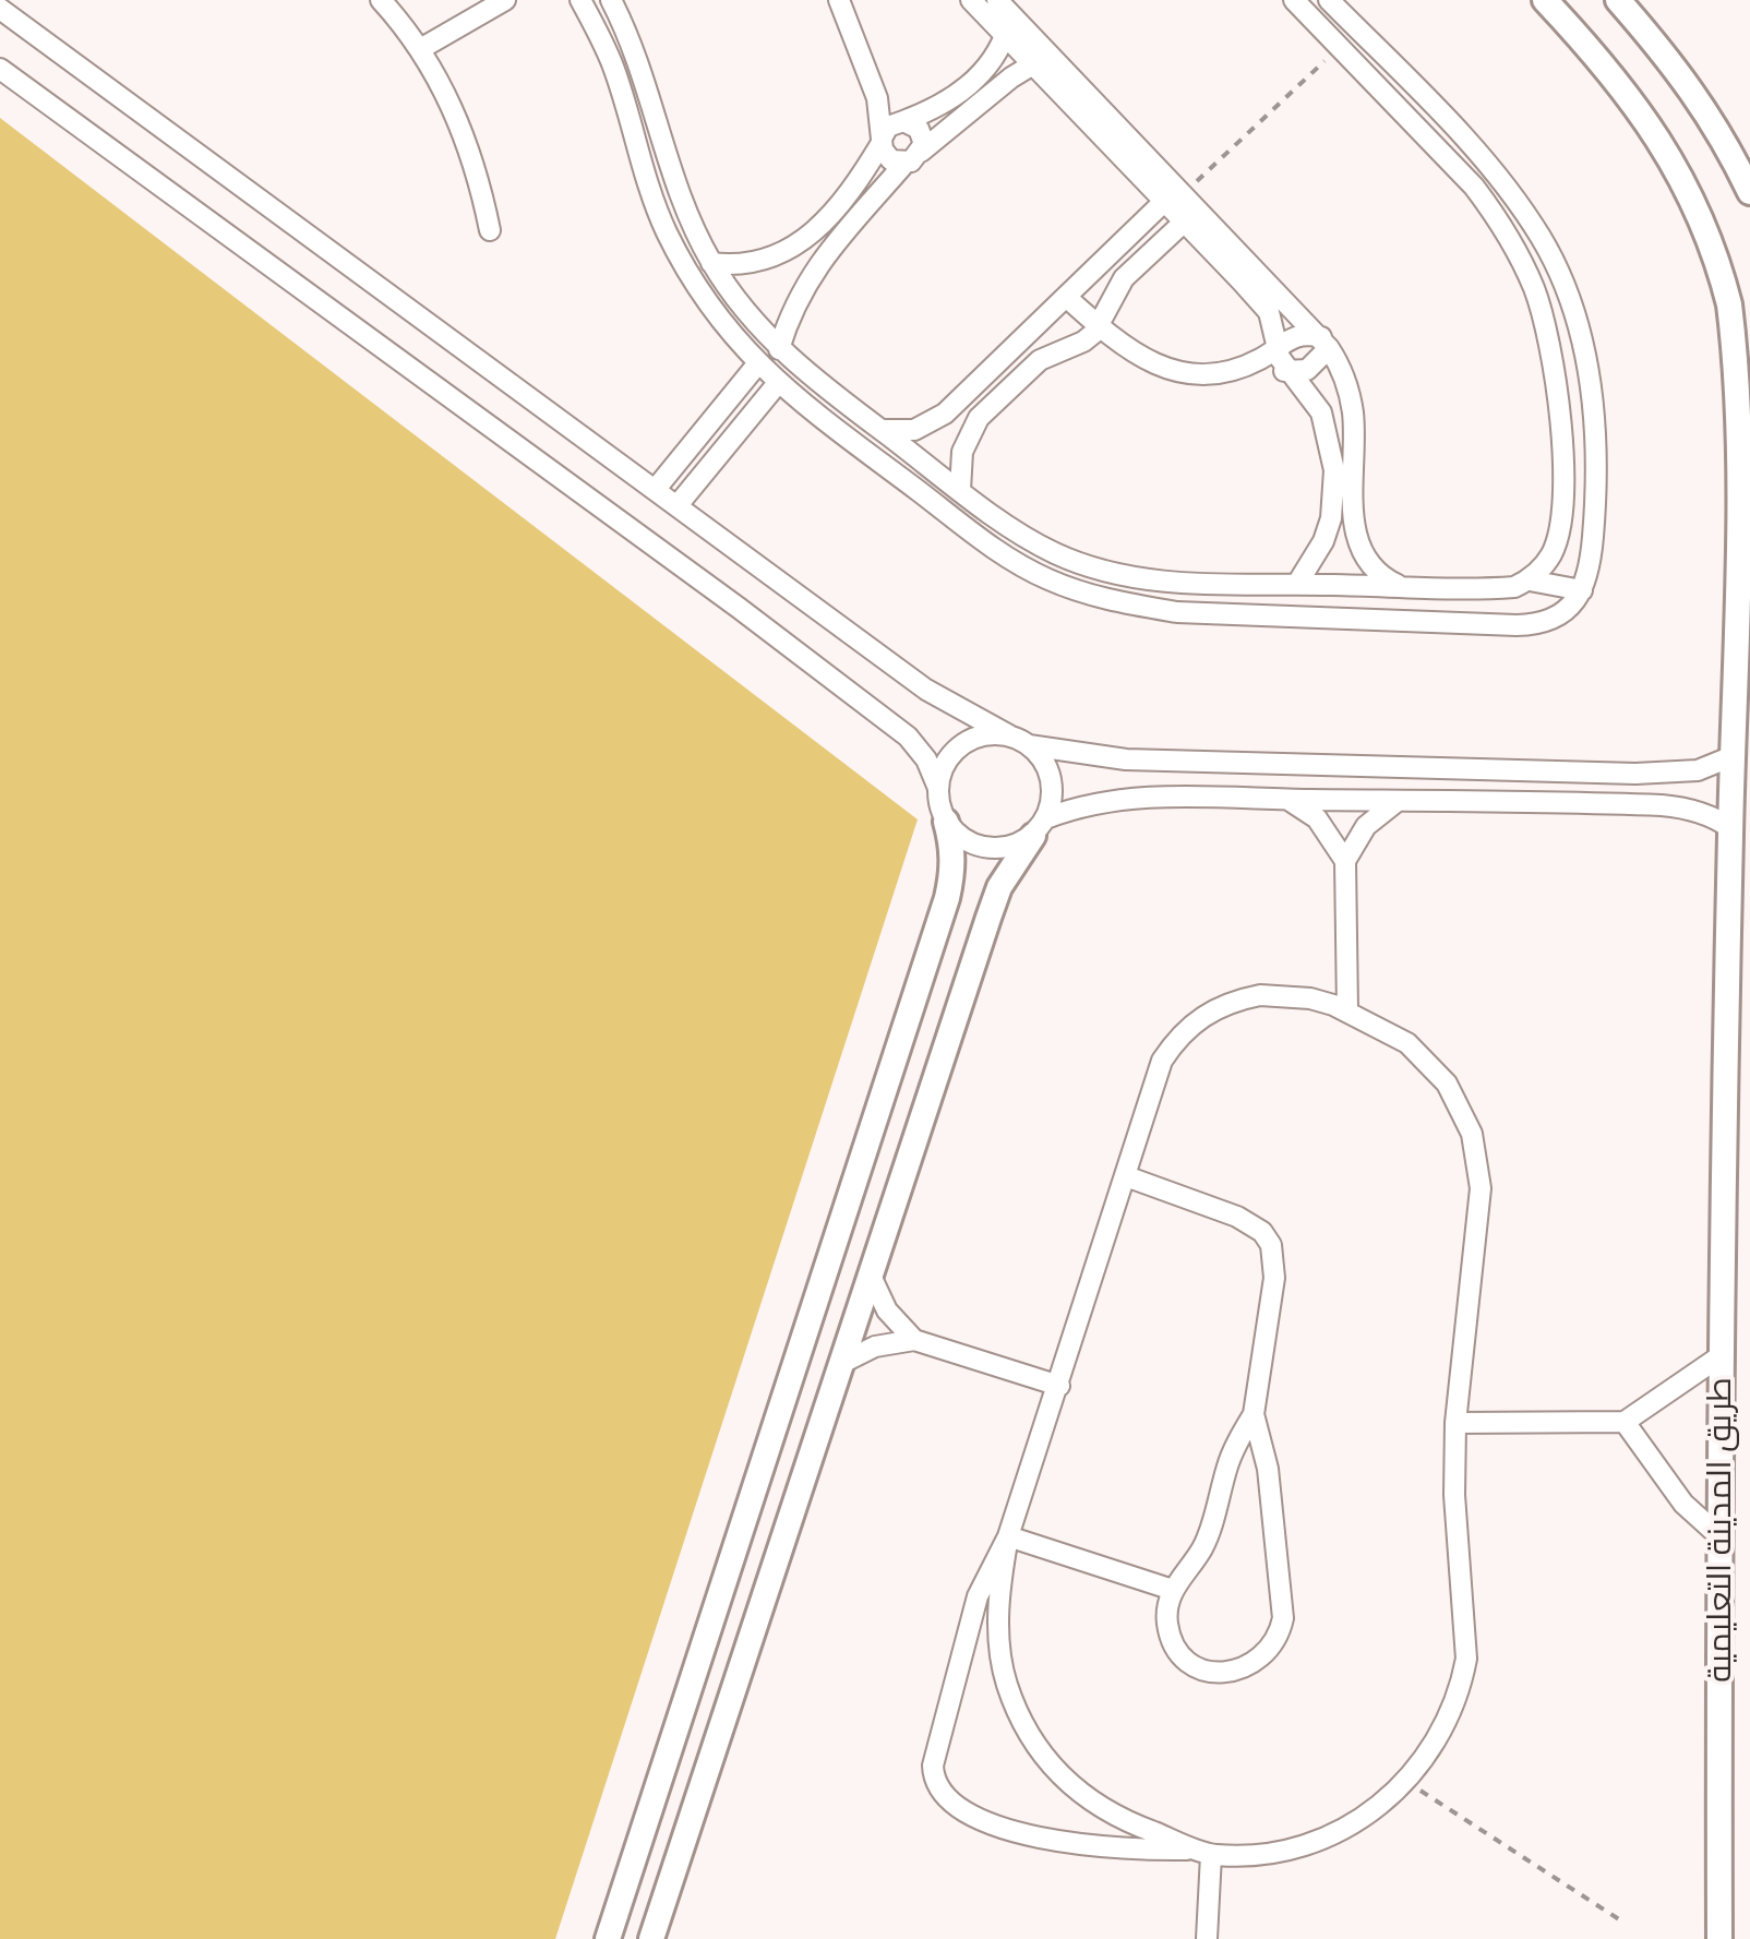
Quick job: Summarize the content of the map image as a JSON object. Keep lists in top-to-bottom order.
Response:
{
  "streets": {
    "street": ["طريق المدينة التعليمية"]
  }
}
